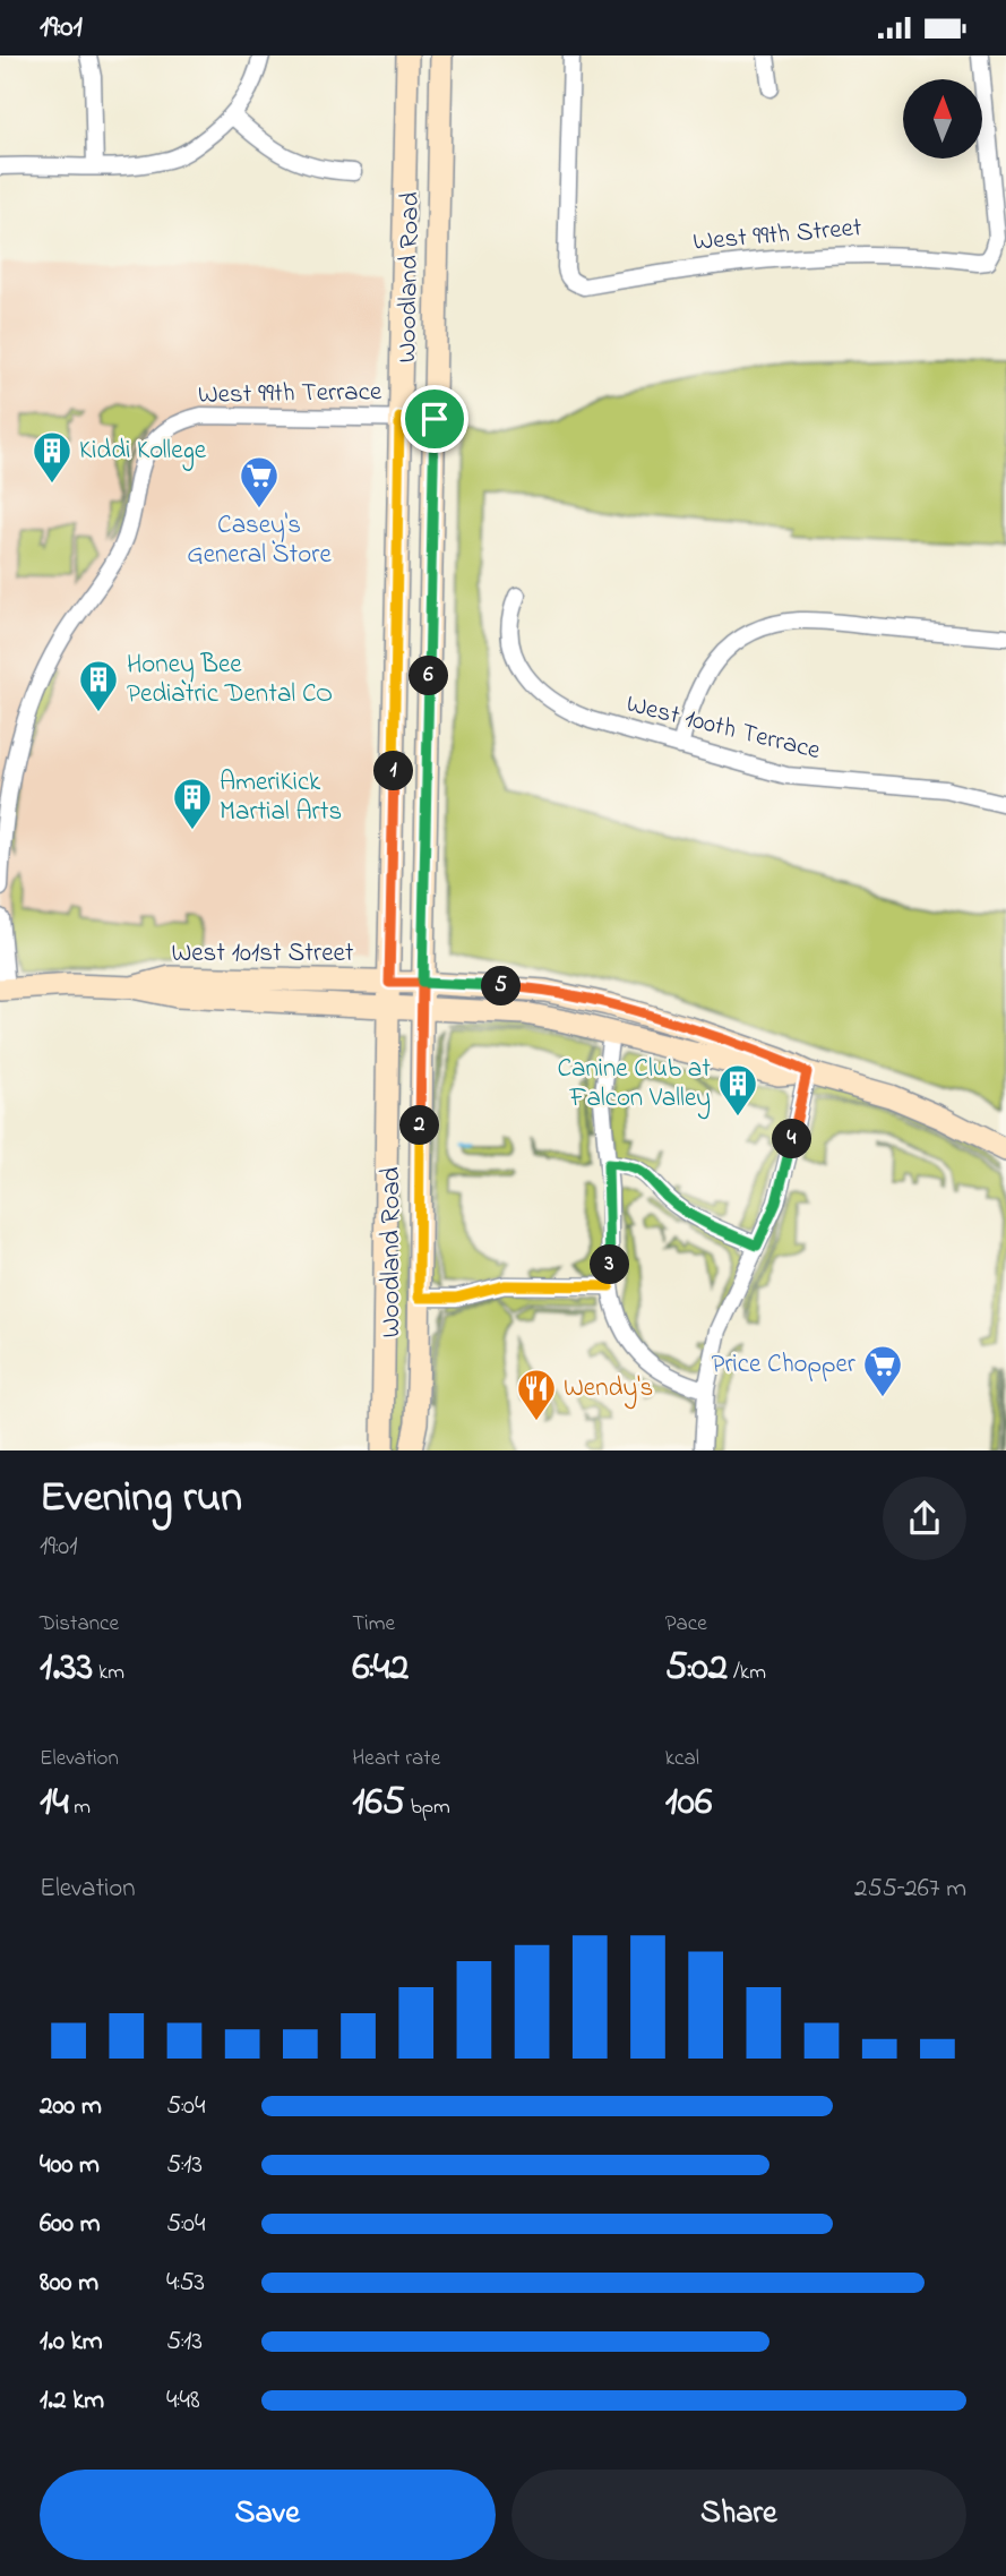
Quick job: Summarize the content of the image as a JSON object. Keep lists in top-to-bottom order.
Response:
{
  "streets": {
    "main road": ["Woodland Road", "West 101st Street"],
    "street": ["West 99th Street", "West 99th Terrace", "West 100th Terrace"]
  },
  "crossings": [
    ["Woodland Road", "West 99th Terrace"],
    ["Woodland Road", "West 101st Street"]
  ],
  "places": {
    "building": [
      "Kiddi Kollege",
      "Honey Bee Pediatric Dental CO",
      "AmeriKick Martial Arts",
      "Canine Club at Falcon Valley"
    ],
    "supermarket": ["Casey's General Store", "Price Chopper"],
    "restaurant": ["Wendy's"]
  },
  "north": "top",
  "page": {
    "status": "19:01",
    "pins": [
      "6",
      "1",
      "5",
      "2",
      "4",
      "3"
    ],
    "heading": ["Evening run", "19:01"],
    "stats": [
      ["Distance", "1.33 km"],
      ["Time", "6:42"],
      ["Pace", "5:02 /km"],
      ["Elevation", "14 m"],
      ["Heart rate", "165 bpm"],
      ["kcal", "106"]
    ],
    "chart": ["Elevation", "255–267 m"],
    "list": [
      {
        "name": "200 m",
        "note": "5:04"
      },
      {
        "name": "400 m",
        "note": "5:13"
      },
      {
        "name": "600 m",
        "note": "5:04"
      },
      {
        "name": "800 m",
        "note": "4:53"
      },
      {
        "name": "1.0 km",
        "note": "5:13"
      },
      {
        "name": "1.2 km",
        "note": "4:48"
      }
    ],
    "buttons": ["Save", "Share"]
  }
}
